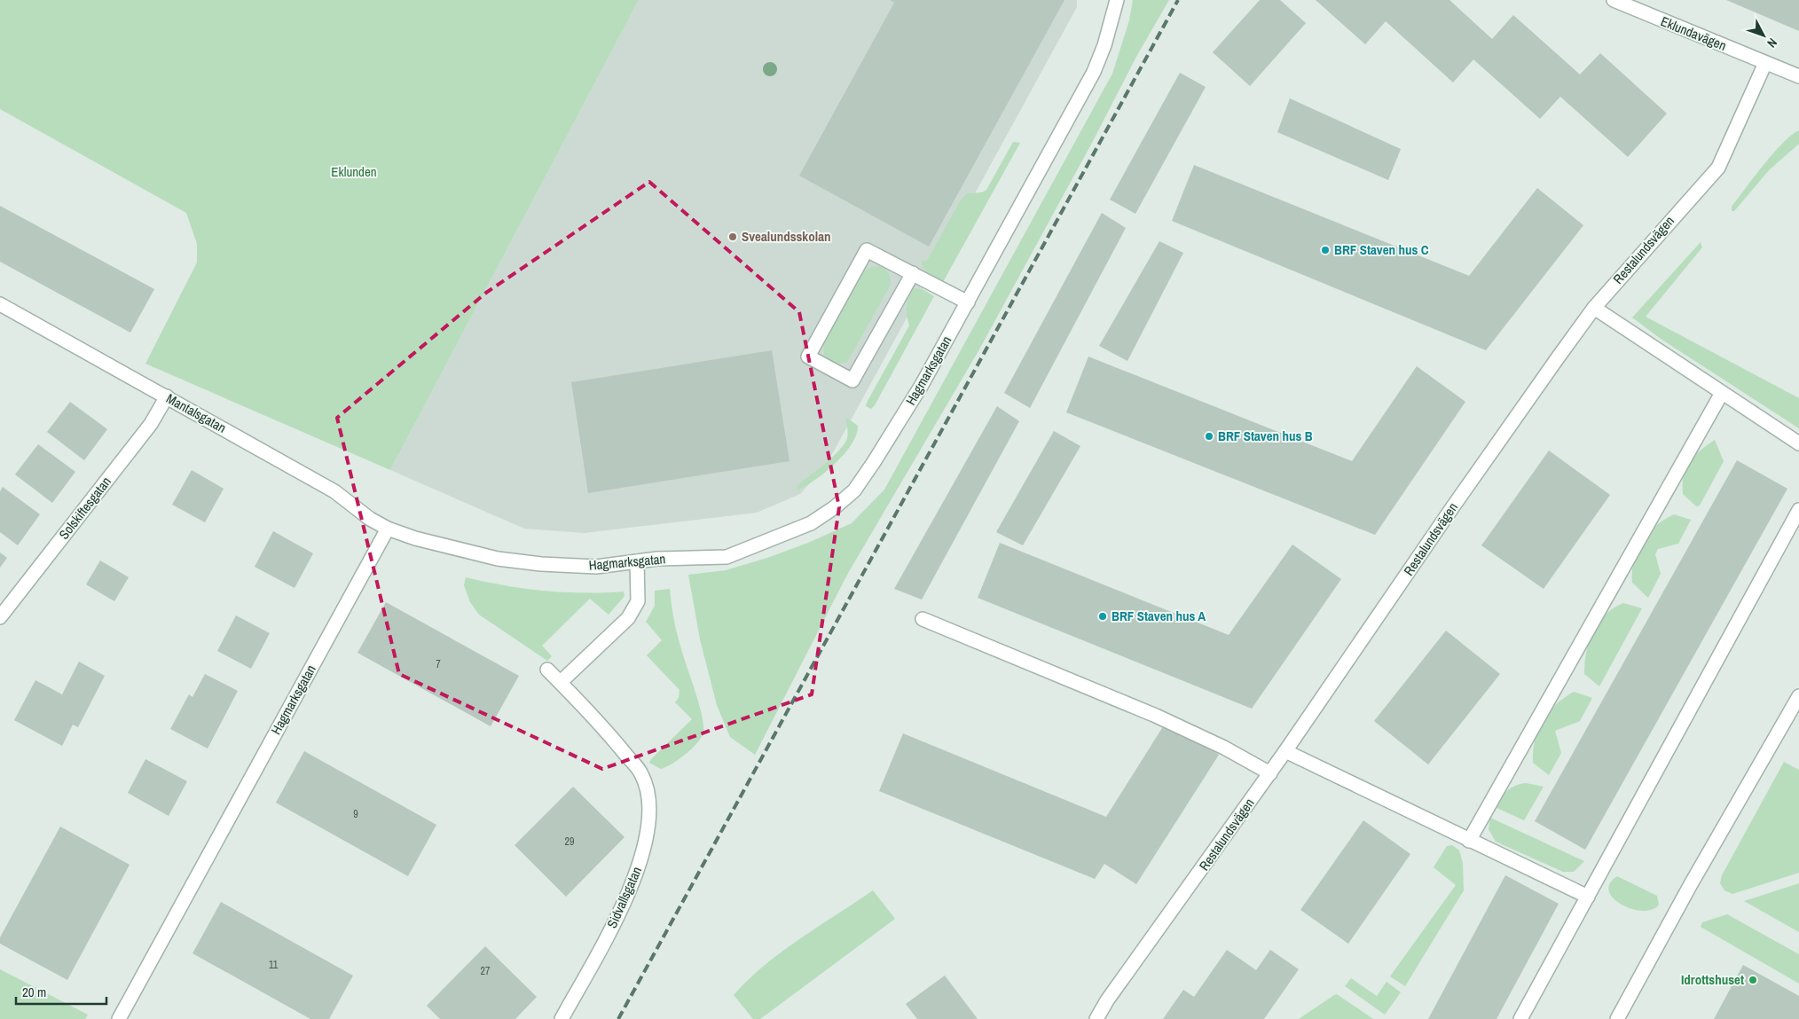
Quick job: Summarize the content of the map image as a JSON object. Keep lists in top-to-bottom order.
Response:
{
  "streets": {
    "street": [
      "Eklundavägen",
      "Restalundsvägen",
      "Hagmarksgatan",
      "Mantalsgatan",
      "Solskiftesgatan",
      "Sidvallsgatan"
    ]
  },
  "crossings": [
    ["Eklundavägen", "Restalundsvägen"],
    ["Hagmarksgatan", "Mantalsgatan"],
    ["Mantalsgatan", "Solskiftesgatan"]
  ],
  "parks": ["Eklunden"],
  "places": [
    "Svealundsskolan",
    "BRF Staven hus C",
    "BRF Staven hus B",
    "BRF Staven hus A",
    "Idrottshuset"
  ],
  "house_numbers": [
    "7",
    "9",
    "29",
    "11",
    "27"
  ],
  "scale_bar": "20 m",
  "north": "bottom right"
}
